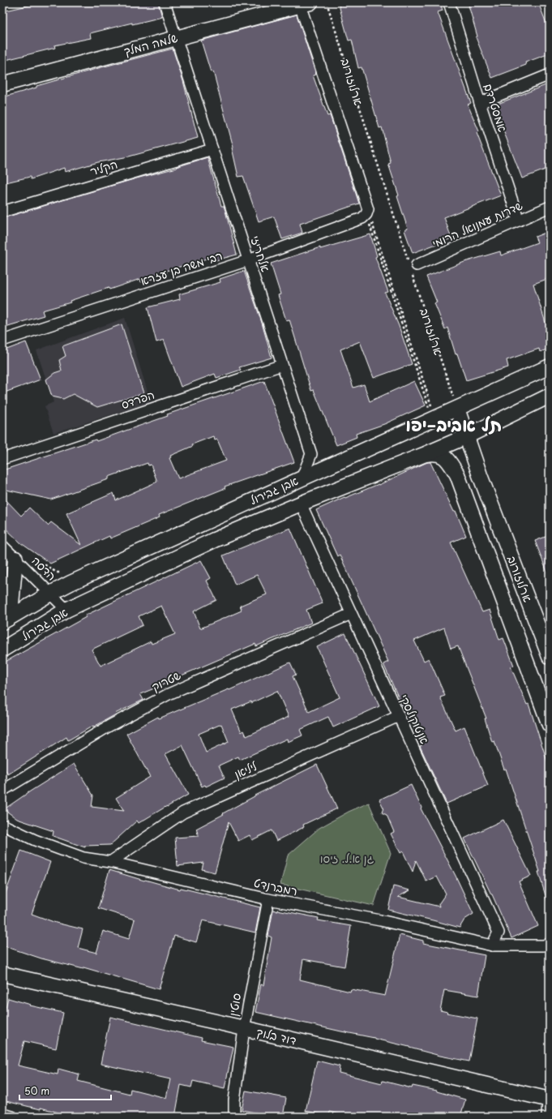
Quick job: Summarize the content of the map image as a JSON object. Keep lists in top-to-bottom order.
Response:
{
  "streets": {
    "street": [
      "שלמה המלך",
      "ארלוזורוב",
      "אמסטרדם",
      "הקליר",
      "שדרות עמנואל הרומי",
      "אלחריזי",
      "רבי משה בן עזרא",
      "הפרדס",
      "אבן גבירול",
      "הדסה",
      "שטרוק",
      "אנטוקולסקי",
      "ליליאן",
      "רמברנדט",
      "סוטין",
      "דוד בלוך"
    ]
  },
  "crossings": [
    ["שלמה המלך", "אלחריזי"],
    ["ארלוזורוב", "שדרות עמנואל הרומי"],
    ["ארלוזורוב", "רבי משה בן עזרא"],
    ["ארלוזורוב", "אבן גבירול"],
    ["אמסטרדם", "שדרות עמנואל הרומי"],
    ["הקליר", "אלחריזי"],
    ["אלחריזי", "רבי משה בן עזרא"],
    ["אלחריזי", "הפרדס"],
    ["אלחריזי", "אבן גבירול"],
    ["אבן גבירול", "הדסה"],
    ["אבן גבירול", "אנטוקולסקי"],
    ["שטרוק", "אנטוקולסקי"],
    ["אנטוקולסקי", "ליליאן"],
    ["אנטוקולסקי", "רמברנדט"],
    ["ליליאן", "רמברנדט"],
    ["רמברנדט", "סוטין"],
    ["סוטין", "דוד בלוך"]
  ],
  "districts": ["תל אביב–יפו"],
  "parks": ["גן א.ל. זיסו"],
  "scale_bar": "50 m"
}
